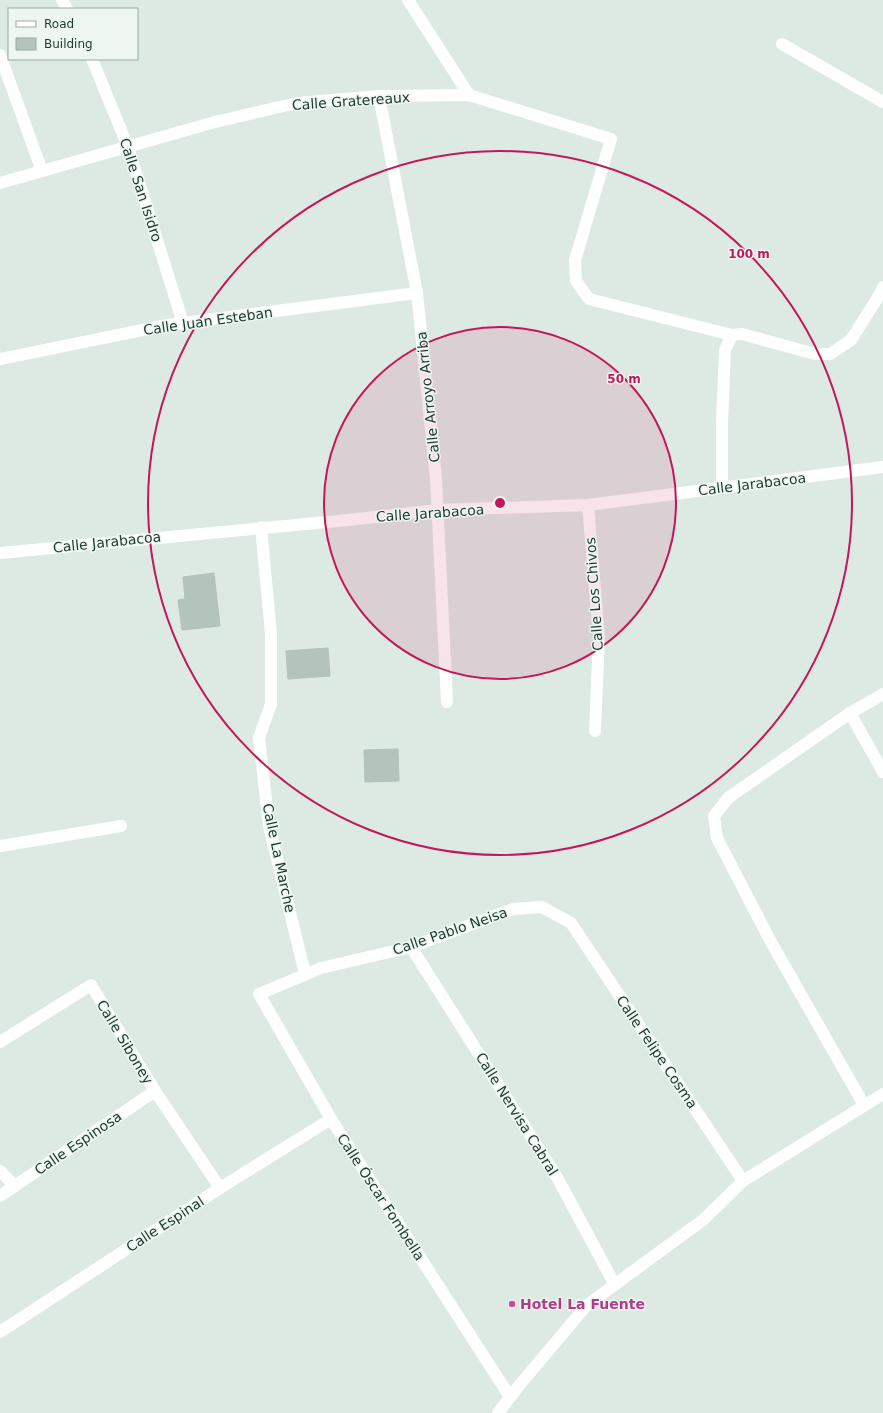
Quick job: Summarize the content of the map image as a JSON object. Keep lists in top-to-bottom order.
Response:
{
  "streets": {
    "street": [
      "Calle Gratereaux",
      "Calle San Isidro",
      "Calle Juan Esteban",
      "Calle Arroyo Arriba",
      "Calle Jarabacoa",
      "Calle Los Chivos",
      "Calle La Marche",
      "Calle Pablo Neisa",
      "Calle Siboney",
      "Calle Felipe Cosma",
      "Calle Nervisa Cabral",
      "Calle Espinosa",
      "Calle Óscar Fombella",
      "Calle Espinal"
    ]
  },
  "crossings": [
    ["Calle Gratereaux", "Calle San Isidro"],
    ["Calle Gratereaux", "Calle Arroyo Arriba"],
    ["Calle San Isidro", "Calle Juan Esteban"],
    ["Calle Juan Esteban", "Calle Arroyo Arriba"],
    ["Calle Arroyo Arriba", "Calle Jarabacoa"],
    ["Calle Jarabacoa", "Calle Los Chivos"],
    ["Calle Jarabacoa", "Calle La Marche"],
    ["Calle La Marche", "Calle Pablo Neisa"],
    ["Calle Pablo Neisa", "Calle Felipe Cosma"],
    ["Calle Pablo Neisa", "Calle Nervisa Cabral"],
    ["Calle Pablo Neisa", "Calle Óscar Fombella"],
    ["Calle Siboney", "Calle Espinosa"],
    ["Calle Siboney", "Calle Espinal"],
    ["Calle Óscar Fombella", "Calle Espinal"]
  ],
  "places": ["Hotel La Fuente"],
  "legend": ["Road", "Building"],
  "rings": ["100 m", "50 m"]
}
